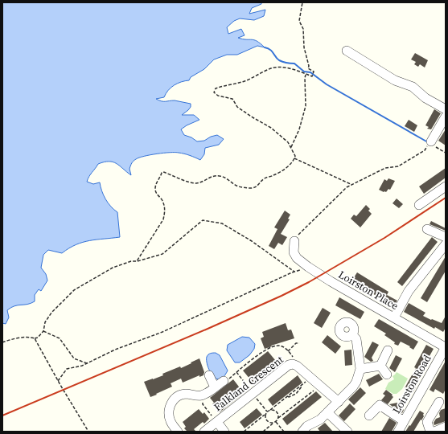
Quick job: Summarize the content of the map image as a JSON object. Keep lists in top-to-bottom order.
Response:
{
  "streets": {
    "street": ["Loirston Place", "Falkland Crescent", "Loirston Road"]
  },
  "crossings": [
    ["Loirston Place", "Loirston Road"]
  ]
}
